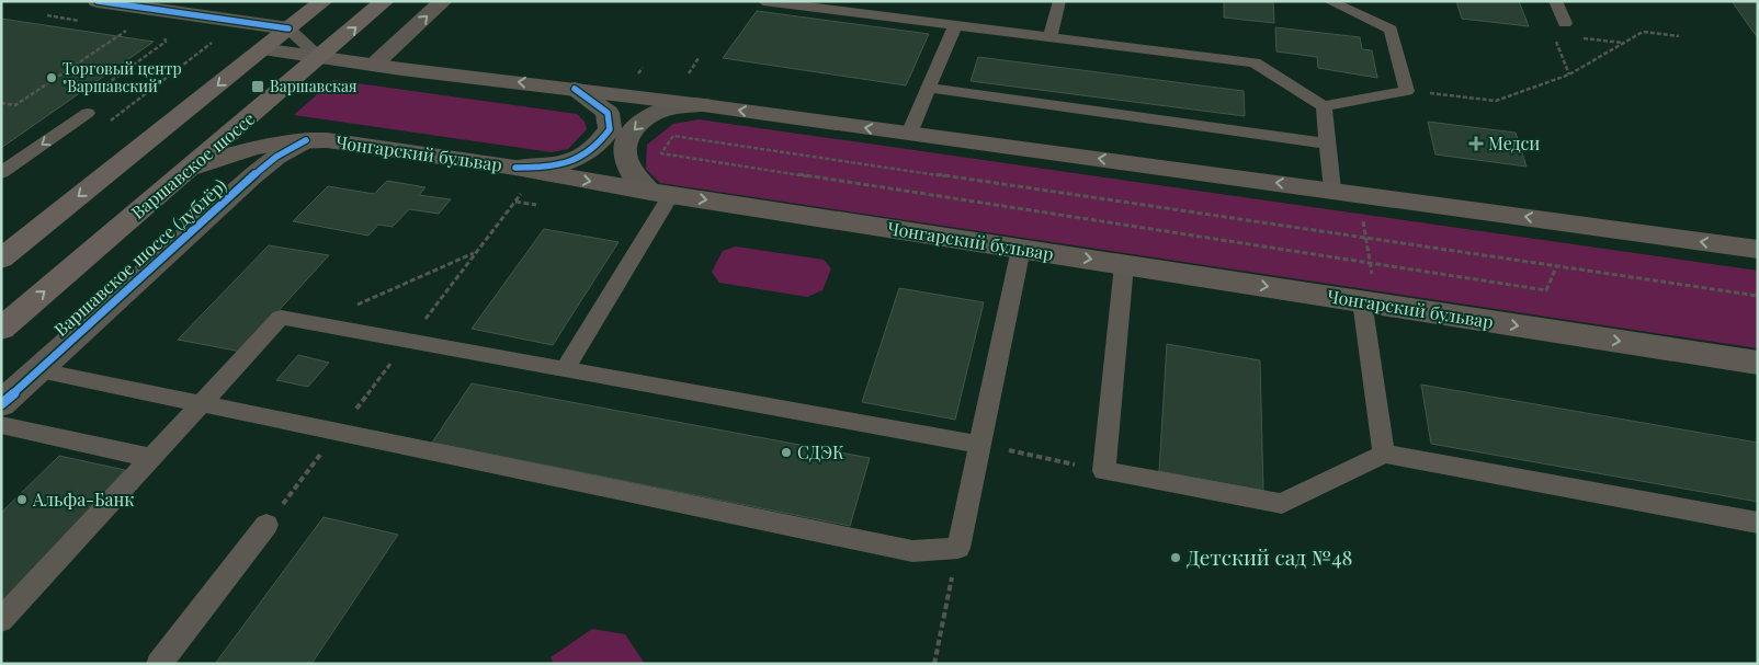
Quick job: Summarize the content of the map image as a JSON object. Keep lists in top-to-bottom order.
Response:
{
  "streets": {
    "main road": ["Чонгарский бульвар", "Варшавское шоссе"],
    "street": ["Варшавское шоссе (дублёр)"]
  },
  "crossings": [
    ["Чонгарский бульвар", "Варшавское шоссе"],
    ["Чонгарский бульвар", "Варшавское шоссе (дублёр)"]
  ],
  "places": {
    "other": [
      "Торговый центр \"Варшавский\"",
      "СДЭК",
      "Альфа-Банк",
      "Детский сад №48"
    ],
    "transit": ["Варшавская"],
    "health": ["Медси"]
  }
}
